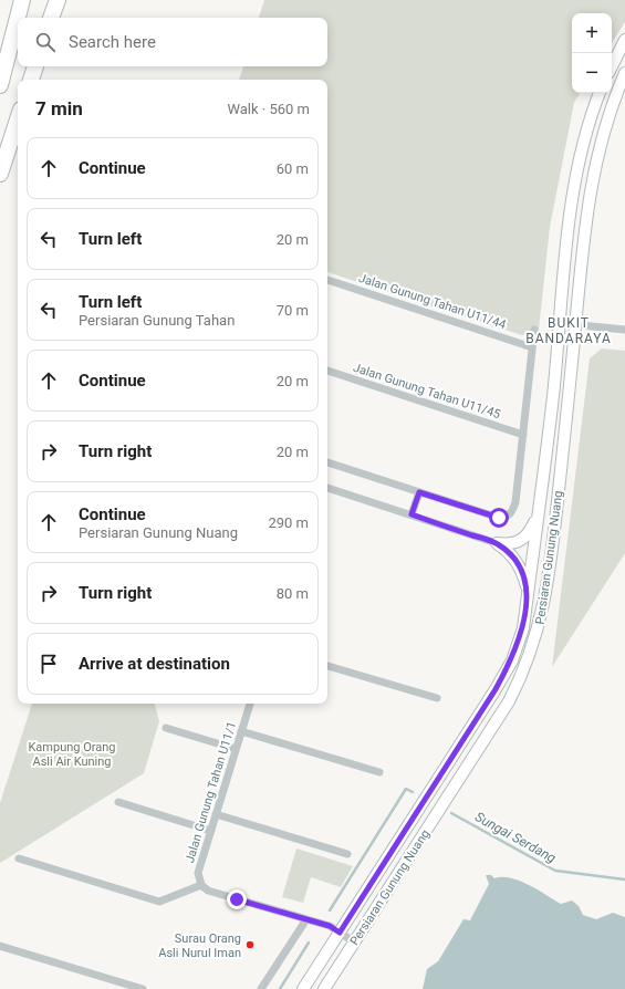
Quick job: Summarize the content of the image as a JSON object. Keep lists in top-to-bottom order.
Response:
{
  "streets": {
    "street": [
      "Jalan Gunung Tahan U11/44",
      "Jalan Gunung Tahan U11/45",
      "Persiaran Gunung Nuang",
      "Jalan Gunung Tahan U11/1"
    ]
  },
  "districts": ["BUKIT BANDARAYA"],
  "water": ["Sungai Serdang"],
  "parks": ["Kampung Orang Asli Air Kuning"],
  "places": ["Surau Orang Asli Nurul Iman"],
  "page": {
    "map_buttons": ["+", "−"],
    "search": "Search here",
    "heading": ["7 min", "Walk · 560 m"],
    "list": [
      ["Continue", "60 m"],
      ["Turn left", "20 m"],
      ["Turn left", "Persiaran Gunung Tahan", "70 m"],
      ["Continue", "20 m"],
      ["Turn right", "20 m"],
      ["Continue", "Persiaran Gunung Nuang", "290 m"],
      ["Turn right", "80 m"],
      "Arrive at destination"
    ]
  }
}
